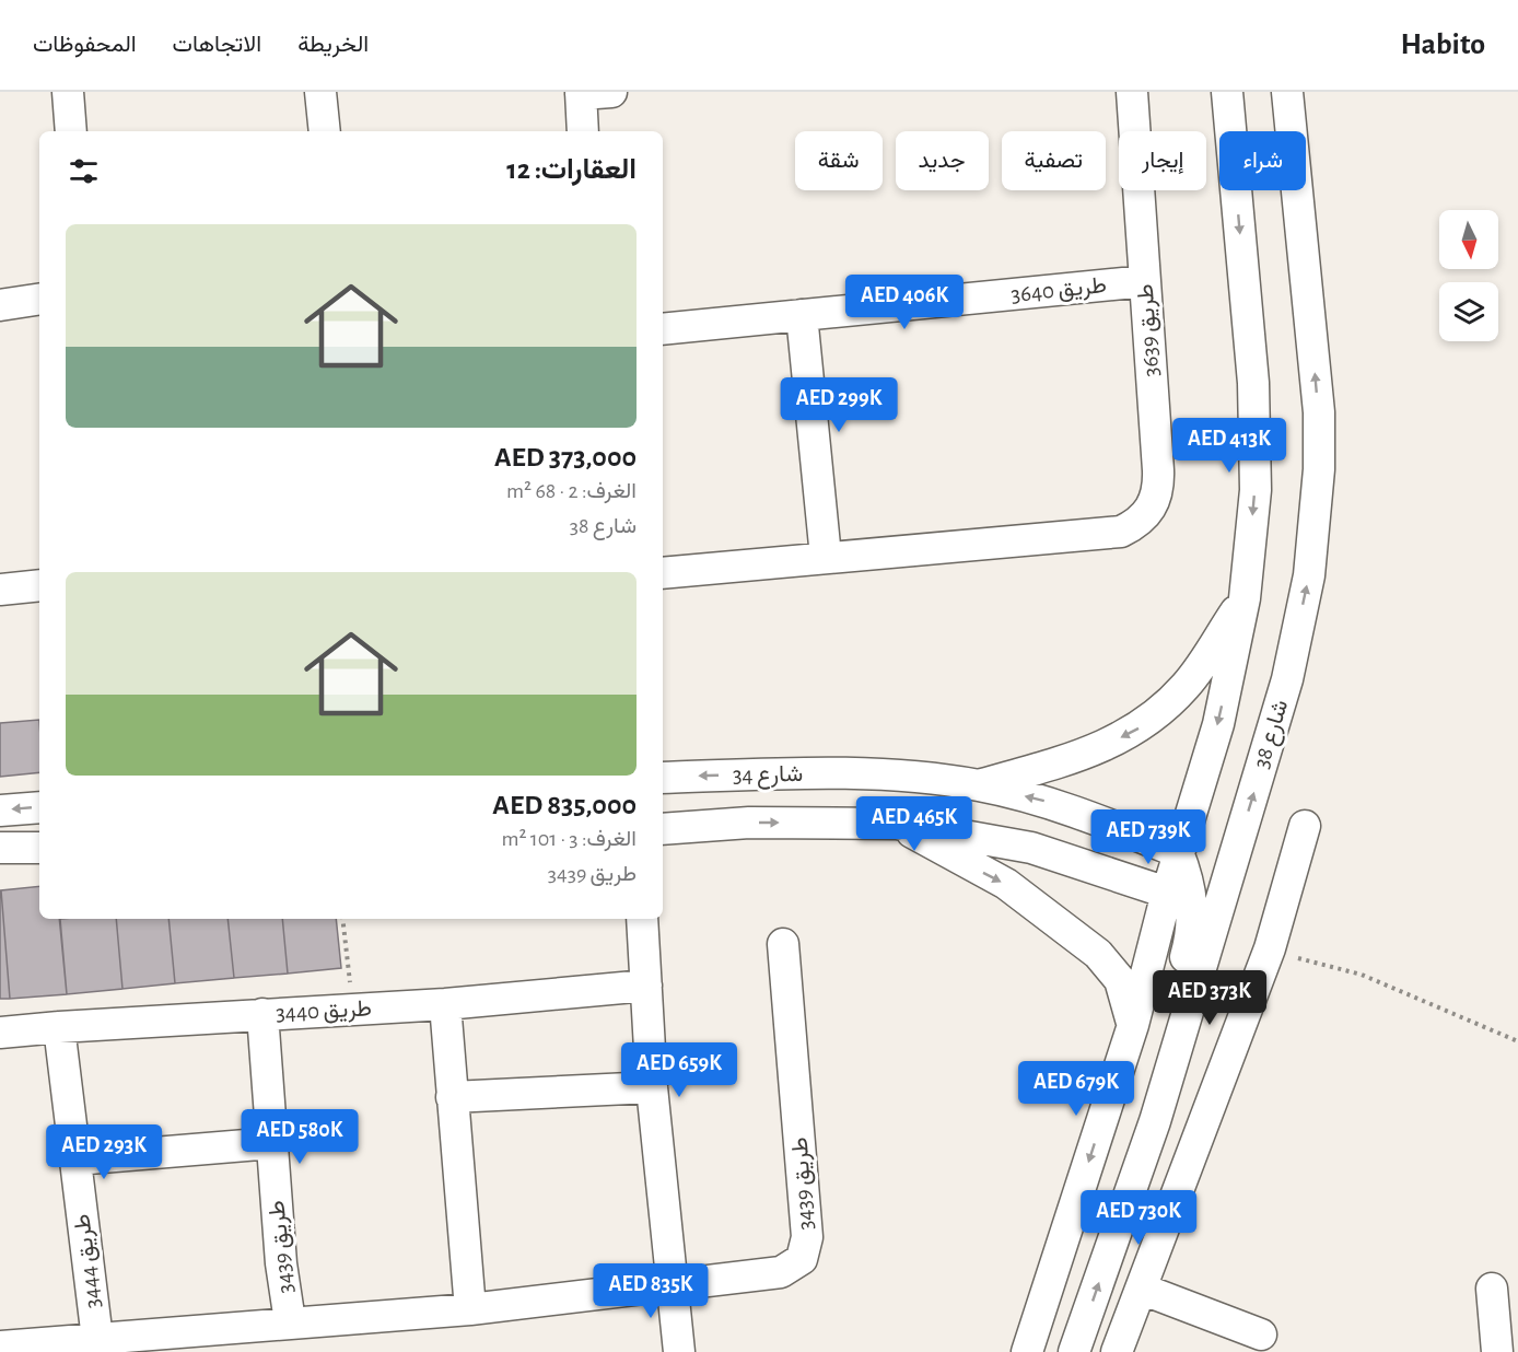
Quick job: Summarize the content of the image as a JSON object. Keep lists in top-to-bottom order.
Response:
{
  "streets": {
    "street": [
      "طريق 3640",
      "طريق 3639",
      "شارع 38",
      "شارع 34",
      "طريق 3440",
      "طريق 3439",
      "طريق 3444"
    ]
  },
  "crossings": [
    ["طريق 3640", "طريق 3639"],
    ["طريق 3440", "طريق 3439"],
    ["طريق 3440", "طريق 3444"],
    ["طريق 3439", "طريق 3444"]
  ],
  "north": "bottom",
  "page": {
    "header": "Habito",
    "nav": ["الخريطة", "الاتجاهات", "المحفوظات"],
    "chip": [
      "شراء",
      "إيجار",
      "تصفية",
      "جديد",
      "شقة"
    ],
    "heading": "العقارات: 12",
    "list": [
      {
        "name": "AED 373,000",
        "note": "الغرف: 2 · 68 m² · شارع 38"
      },
      {
        "name": "AED 835,000",
        "note": "الغرف: 3 · 101 m² · طريق 3439"
      }
    ],
    "price": [
      "AED 406K",
      "AED 299K",
      "AED 413K",
      "AED 465K",
      "AED 739K",
      "AED 373K",
      "AED 659K",
      "AED 679K",
      "AED 580K",
      "AED 293K",
      "AED 730K",
      "AED 835K"
    ]
  }
}
